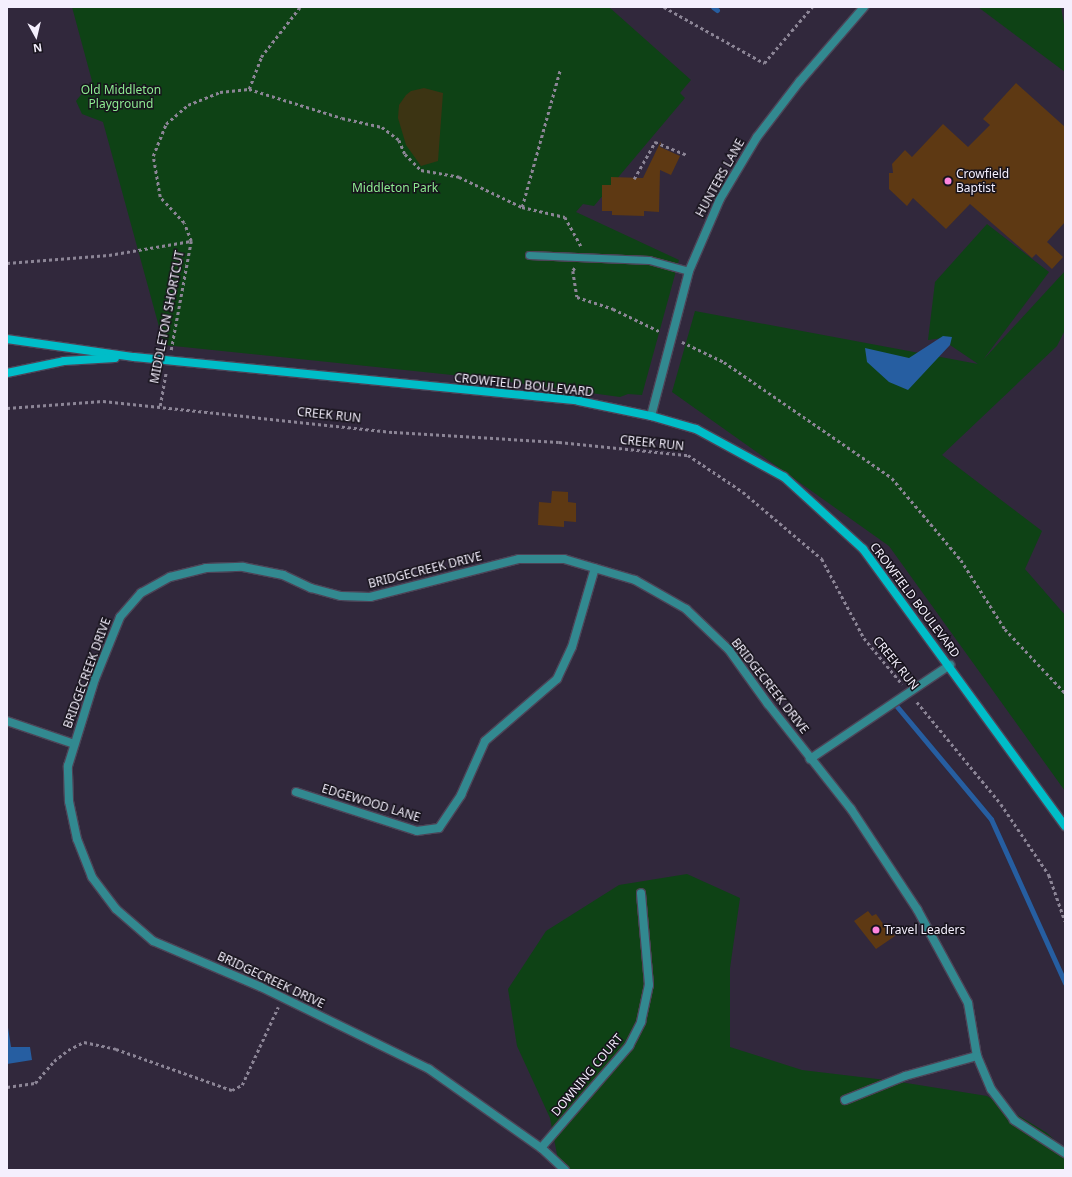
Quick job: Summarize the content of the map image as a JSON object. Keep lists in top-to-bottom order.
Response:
{
  "streets": {
    "main road": ["CROWFIELD BOULEVARD"],
    "street": [
      "HUNTERS LANE",
      "BRIDGECREEK DRIVE",
      "EDGEWOOD LANE",
      "DOWNING COURT"
    ],
    "path": ["MIDDLETON SHORTCUT", "CREEK RUN"]
  },
  "crossings": [
    ["HUNTERS LANE", "CROWFIELD BOULEVARD"],
    ["MIDDLETON SHORTCUT", "CROWFIELD BOULEVARD"],
    ["MIDDLETON SHORTCUT", "CREEK RUN"],
    ["BRIDGECREEK DRIVE", "EDGEWOOD LANE"],
    ["BRIDGECREEK DRIVE", "DOWNING COURT"]
  ],
  "parks": ["Old Middleton Playground", "Middleton Park"],
  "places": ["Crowfield Baptist", "Travel Leaders"],
  "north": "bottom"
}
